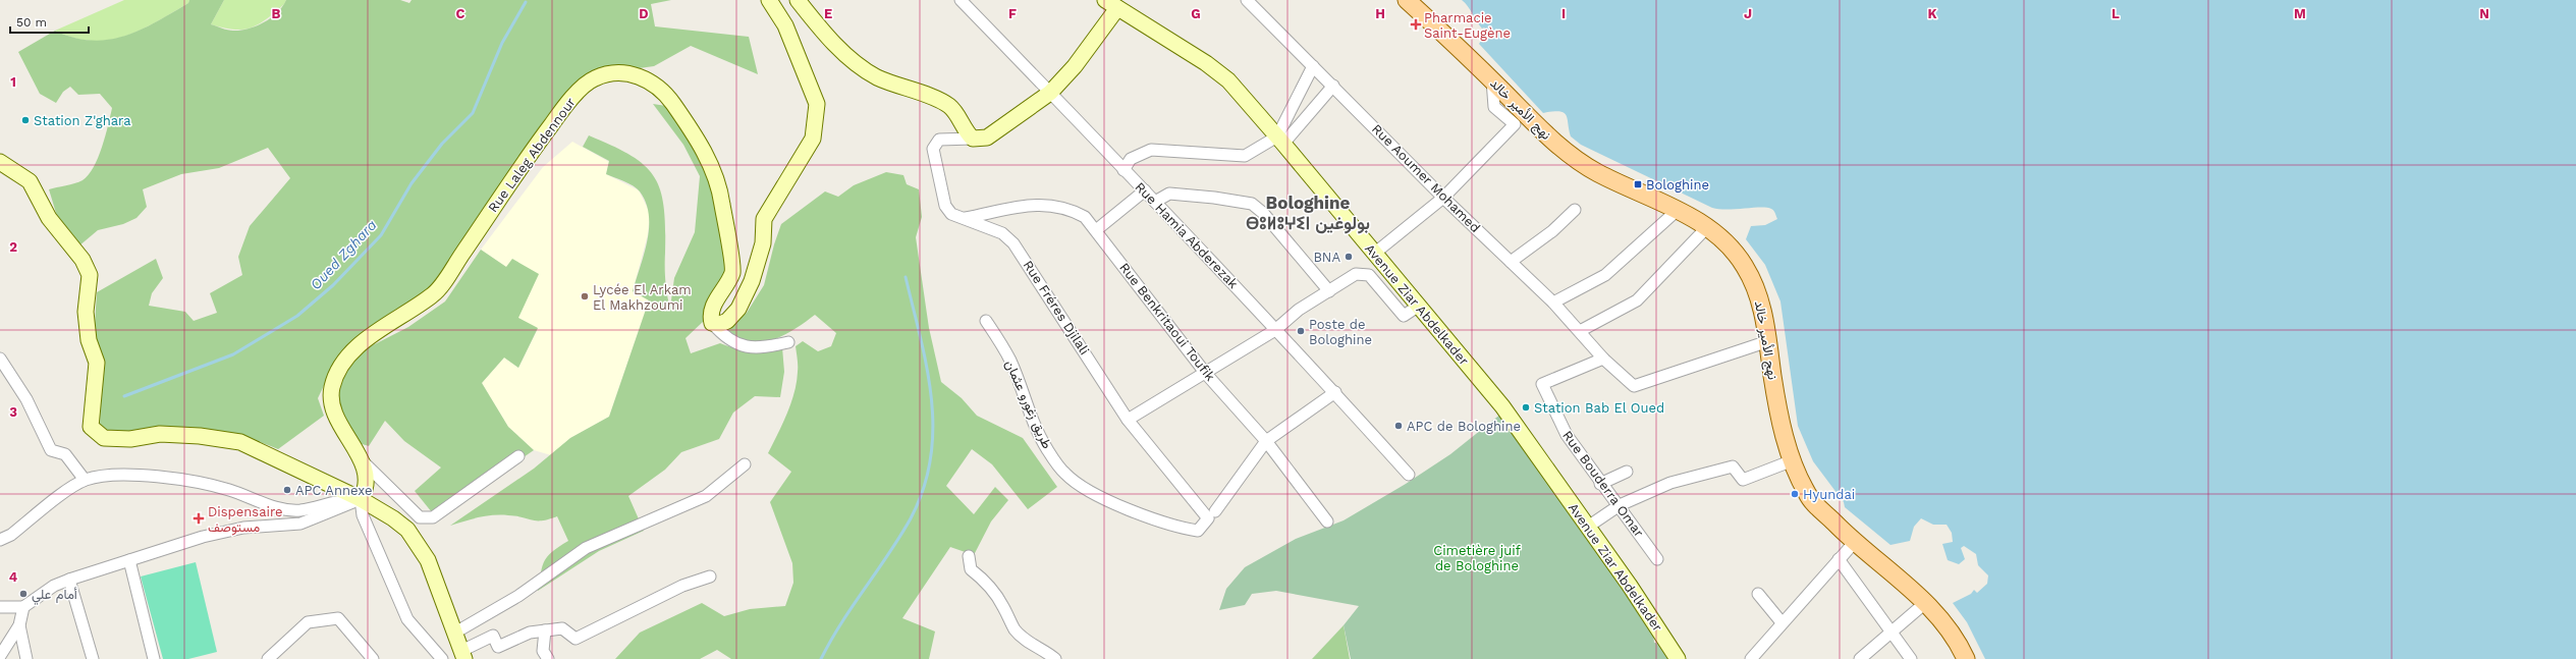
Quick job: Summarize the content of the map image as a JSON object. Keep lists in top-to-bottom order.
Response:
{
  "streets": {
    "main road": ["نهج الأمير خالد"],
    "street": [
      "Rue Laleg Abdennour",
      "Rue Aoumer Mohamed",
      "Rue Hamia Abderezak",
      "Avenue Ziar Abdelkader",
      "Rue Fréres Djilali",
      "Rue Benkritaoui Toufik",
      "طريق زغورو عثمان",
      "Rue Bouderra Omar"
    ]
  },
  "crossings": [
    ["نهج الأمير خالد", "Rue Aoumer Mohamed"],
    ["Rue Aoumer Mohamed", "Rue Bouderra Omar"],
    ["Rue Fréres Djilali", "Rue Benkritaoui Toufik"],
    ["Rue Fréres Djilali", "طريق زغورو عثمان"]
  ],
  "districts": ["Bologhine ⴱⵓⵍⵓⵖⵉⵏ بولوغين"],
  "water": ["Oued Zghara"],
  "parks": ["Cimetière juif de Bologhine"],
  "places": {
    "health": ["Pharmacie Saint-Eugène", "Dispensaire مستوصف"],
    "other": [
      "Station Z'ghara",
      "BNA",
      "Lycée El Arkam El Makhzoumi",
      "Poste de Bologhine",
      "Station Bab El Oued",
      "APC de Bologhine",
      "APC Annexe",
      "Hyundai",
      "أمام علي"
    ],
    "transit": ["Bologhine"]
  },
  "scale_bar": "50 m",
  "grid": {
    "columns": [
      "B",
      "C",
      "D",
      "E",
      "F",
      "G",
      "H",
      "I",
      "J",
      "K",
      "L",
      "M",
      "N"
    ],
    "rows": [
      "1",
      "2",
      "3",
      "4"
    ]
  }
}
